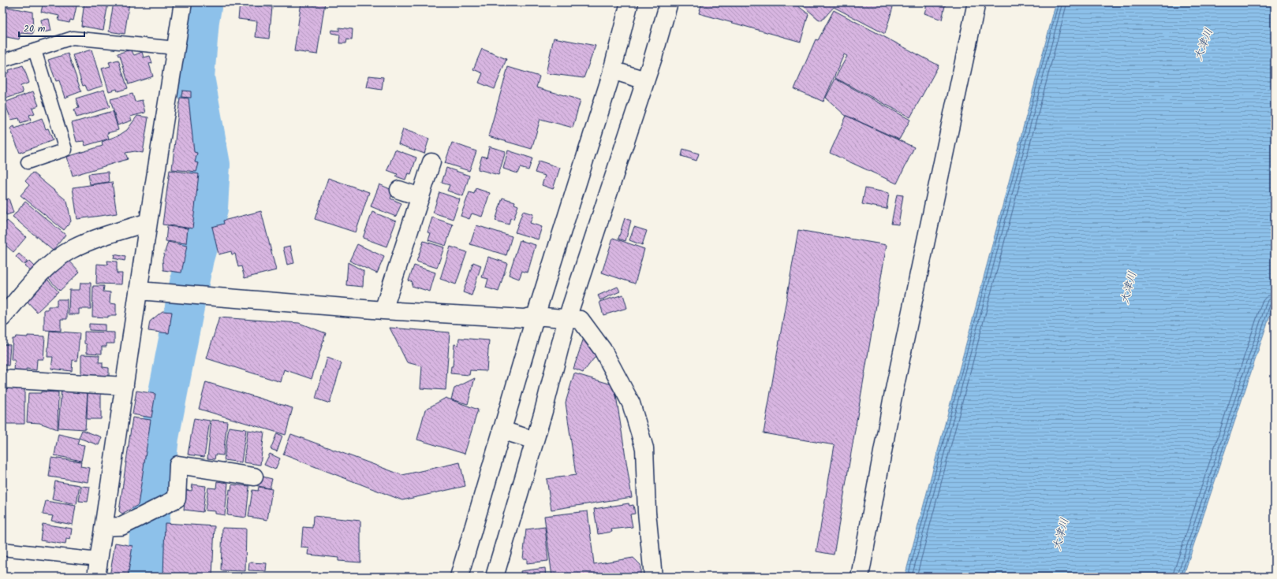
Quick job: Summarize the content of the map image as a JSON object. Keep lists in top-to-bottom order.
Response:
{
  "water": ["大津川"],
  "scale_bar": "20 m"
}
